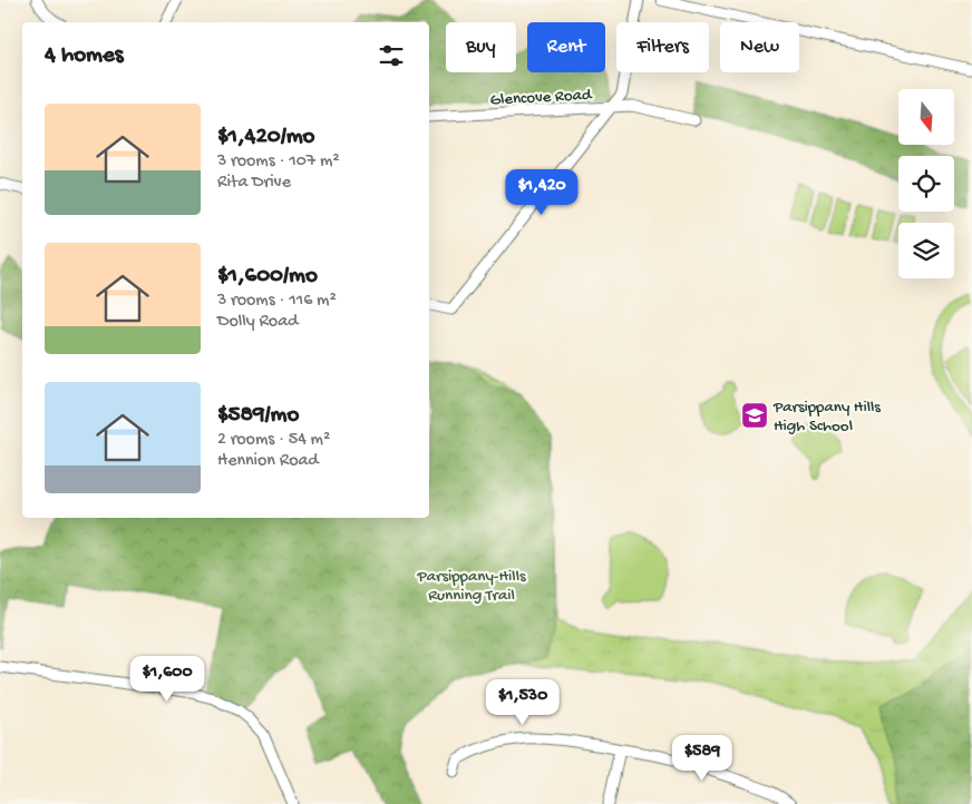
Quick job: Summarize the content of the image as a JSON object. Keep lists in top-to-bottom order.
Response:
{
  "streets": {
    "street": ["Glencove Road"]
  },
  "parks": ["Parsippany-Hills Running Trail"],
  "places": {
    "school or university": ["Parsippany Hills High School"]
  },
  "north": "bottom",
  "page": {
    "chip": [
      "Buy",
      "Rent",
      "Filters",
      "New"
    ],
    "heading": "4 homes",
    "list": [
      {
        "name": "$1,420/mo",
        "note": "3 rooms · 107 m² · Rita Drive"
      },
      {
        "name": "$1,600/mo",
        "note": "3 rooms · 116 m² · Dolly Road"
      },
      {
        "name": "$589/mo",
        "note": "2 rooms · 54 m² · Hennion Road"
      }
    ],
    "price": [
      "$1,420",
      "$1,600",
      "$1,530",
      "$589"
    ]
  }
}
